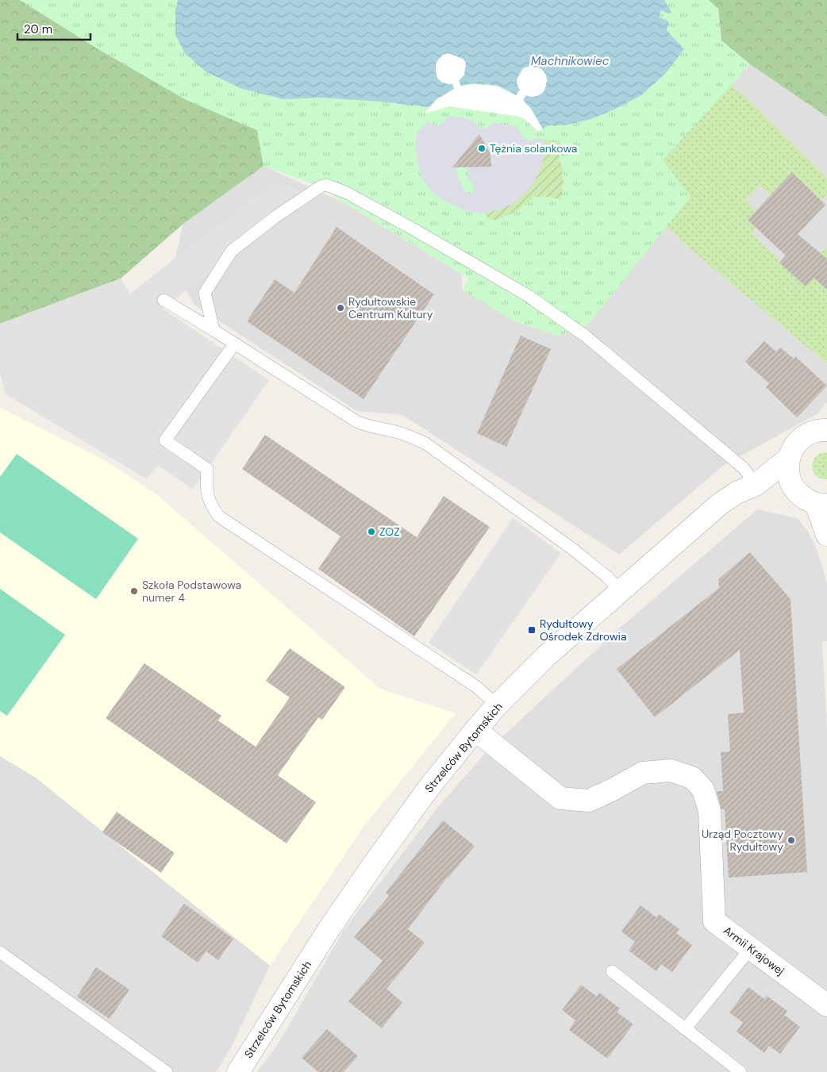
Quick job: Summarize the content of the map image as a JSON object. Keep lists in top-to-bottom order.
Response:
{
  "streets": {
    "street": ["Strzelców Bytomskich", "Armii Krajowej"]
  },
  "crossings": [
    ["Strzelców Bytomskich", "Armii Krajowej"]
  ],
  "water": ["Machnikowiec"],
  "places": {
    "other": [
      "Tężnia solankowa",
      "Rydułtowskie Centrum Kultury",
      "ZOZ",
      "Szkoła Podstawowa numer 4",
      "Urząd Pocztowy Rydułtowy"
    ],
    "transit": ["Rydułtowy Ośrodek Zdrowia"]
  },
  "scale_bar": "20 m"
}
